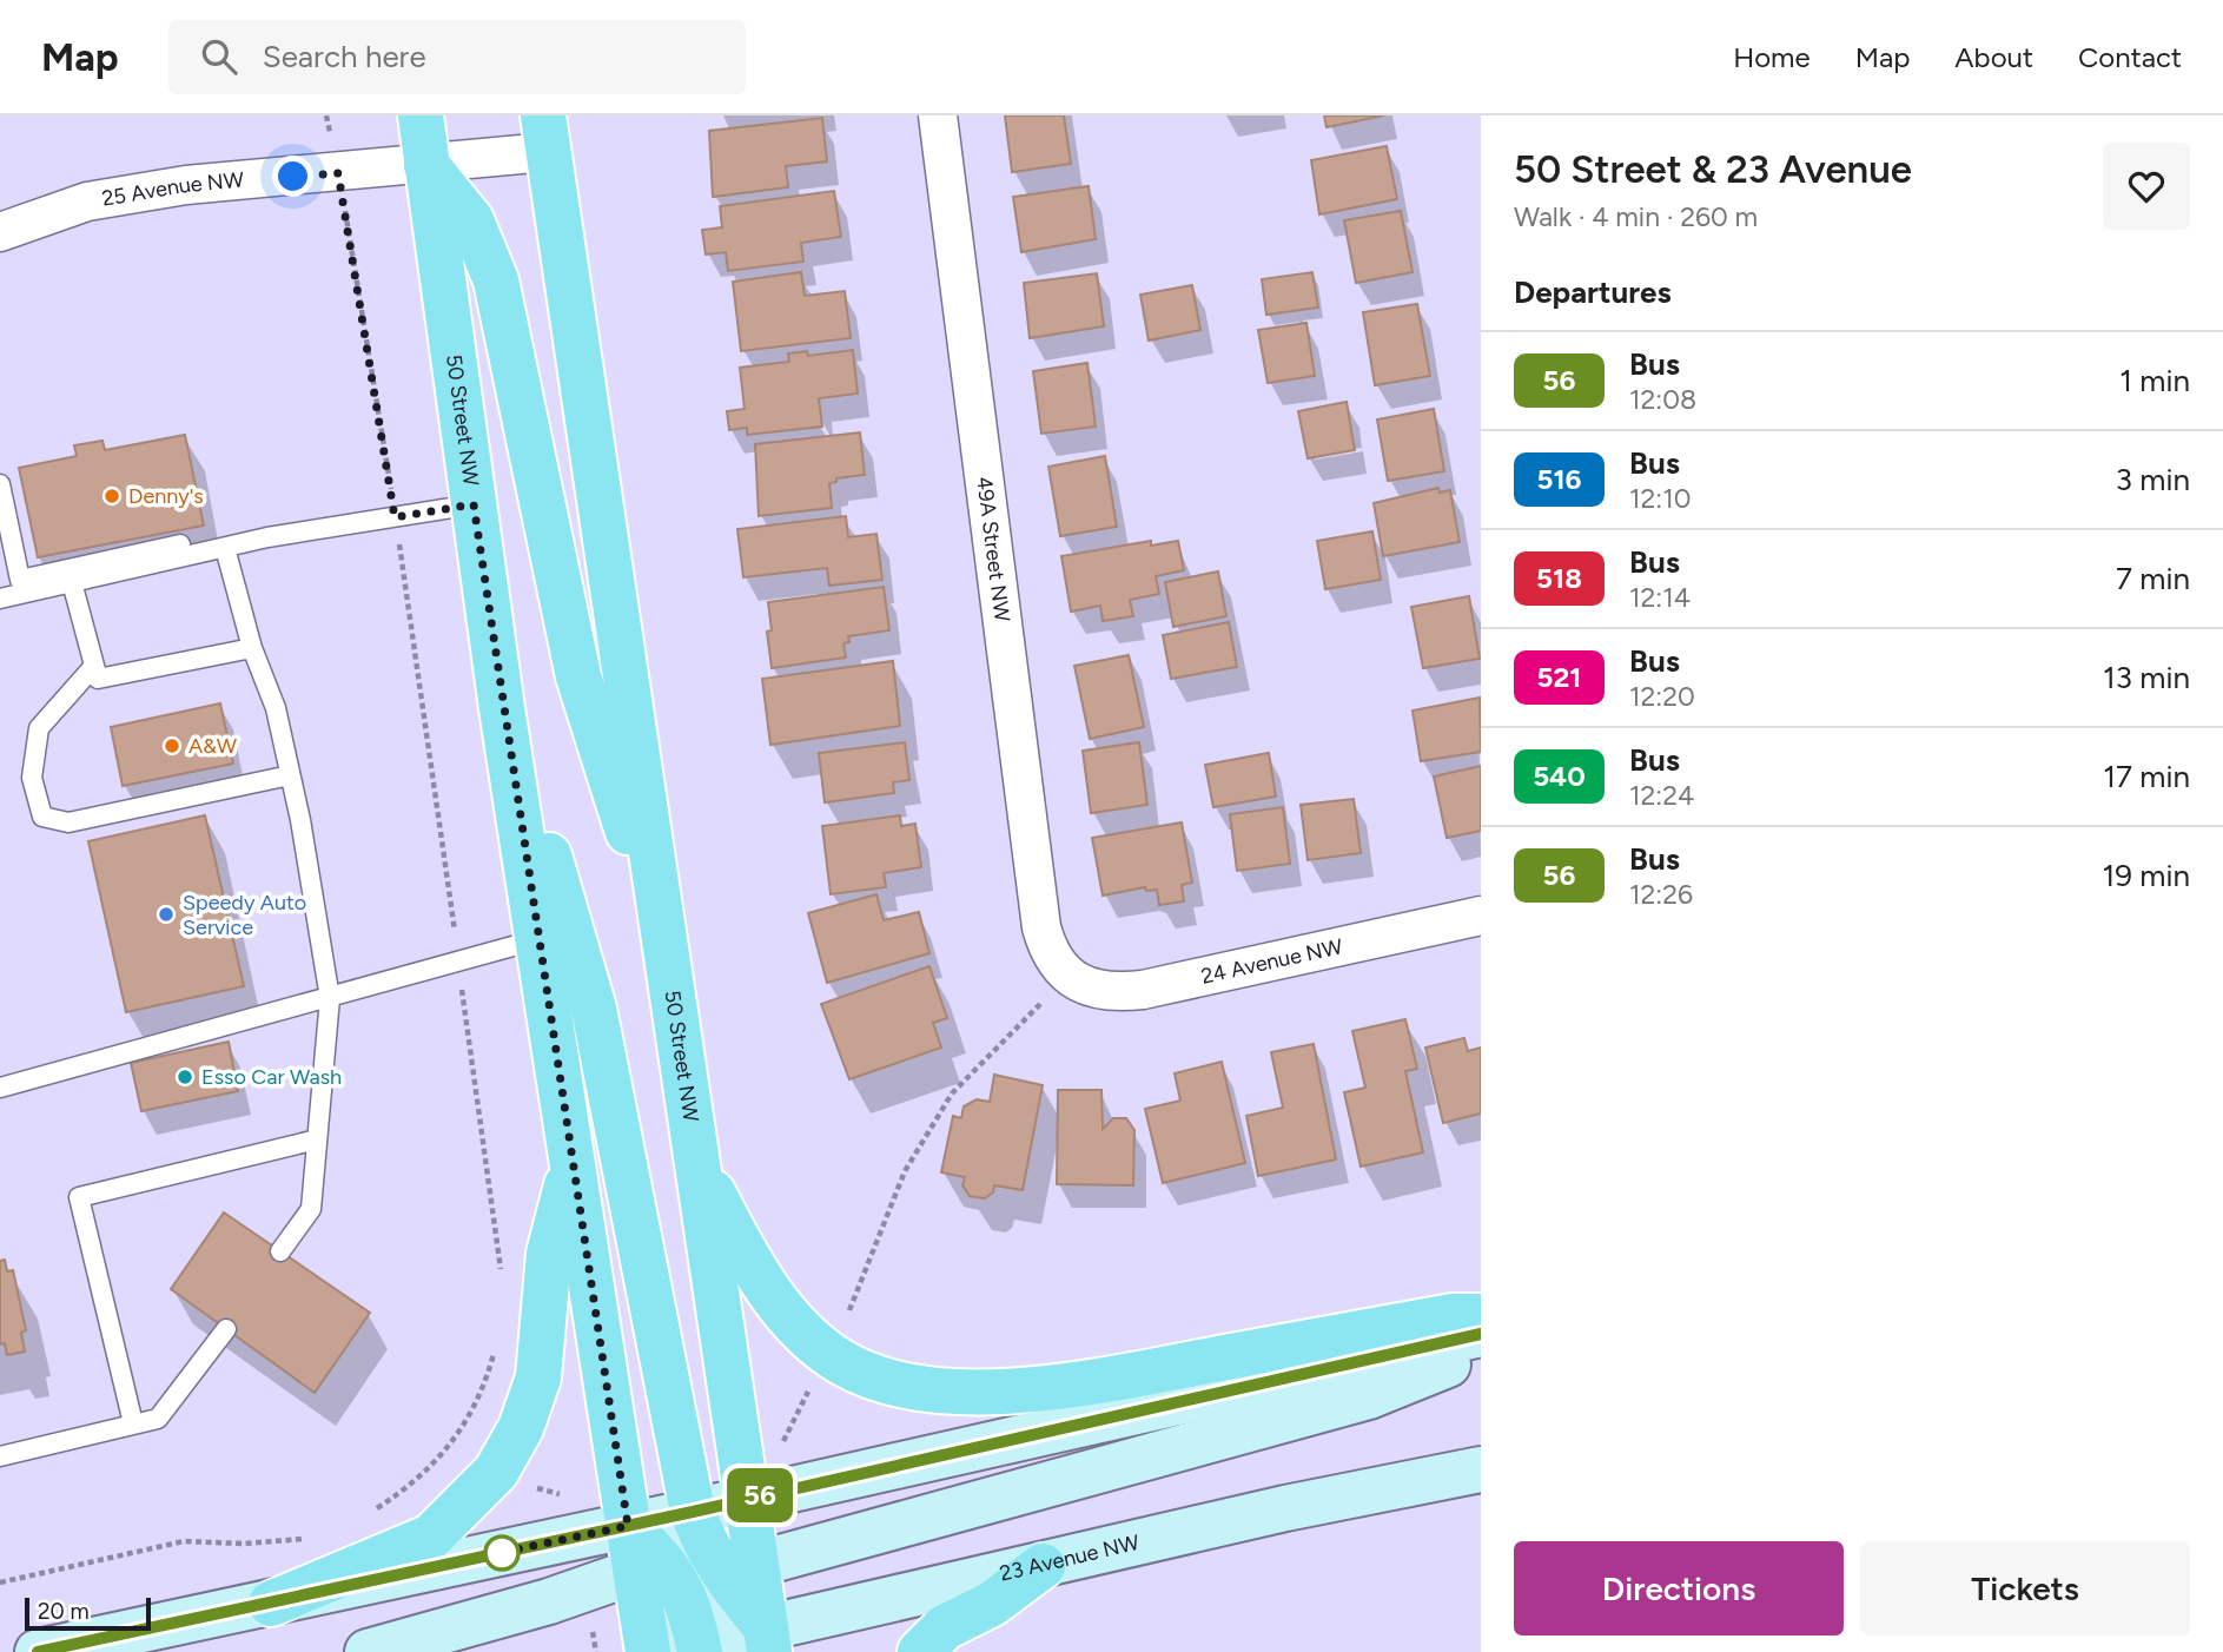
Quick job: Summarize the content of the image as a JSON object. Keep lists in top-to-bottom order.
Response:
{
  "streets": {
    "main road": ["50 Street NW", "23 Avenue NW"],
    "street": ["25 Avenue NW", "49A Street NW", "24 Avenue NW"]
  },
  "crossings": [
    ["25 Avenue NW", "50 Street NW"],
    ["50 Street NW", "23 Avenue NW"],
    ["49A Street NW", "24 Avenue NW"]
  ],
  "places": [
    "Denny's",
    "A&W",
    "Speedy Auto Service",
    "Esso Car Wash"
  ],
  "lines": ["bus line 56"],
  "scale_bar": "20 m",
  "page": {
    "header": "Map",
    "search": "Search here",
    "nav": [
      "Home",
      "Map",
      "About",
      "Contact"
    ],
    "on_map": "56",
    "heading": [
      ["50 Street & 23 Avenue", "Walk · 4 min · 260 m"],
      "Departures"
    ],
    "list": [
      {
        "mark": "56",
        "name": "Bus",
        "note": "12:08",
        "value": "1 min"
      },
      {
        "mark": "516",
        "name": "Bus",
        "note": "12:10",
        "value": "3 min"
      },
      {
        "mark": "518",
        "name": "Bus",
        "note": "12:14",
        "value": "7 min"
      },
      {
        "mark": "521",
        "name": "Bus",
        "note": "12:20",
        "value": "13 min"
      },
      {
        "mark": "540",
        "name": "Bus",
        "note": "12:24",
        "value": "17 min"
      },
      {
        "mark": "56",
        "name": "Bus",
        "note": "12:26",
        "value": "19 min"
      }
    ],
    "buttons": ["Directions", "Tickets"],
    "scale": "20 m"
  }
}
